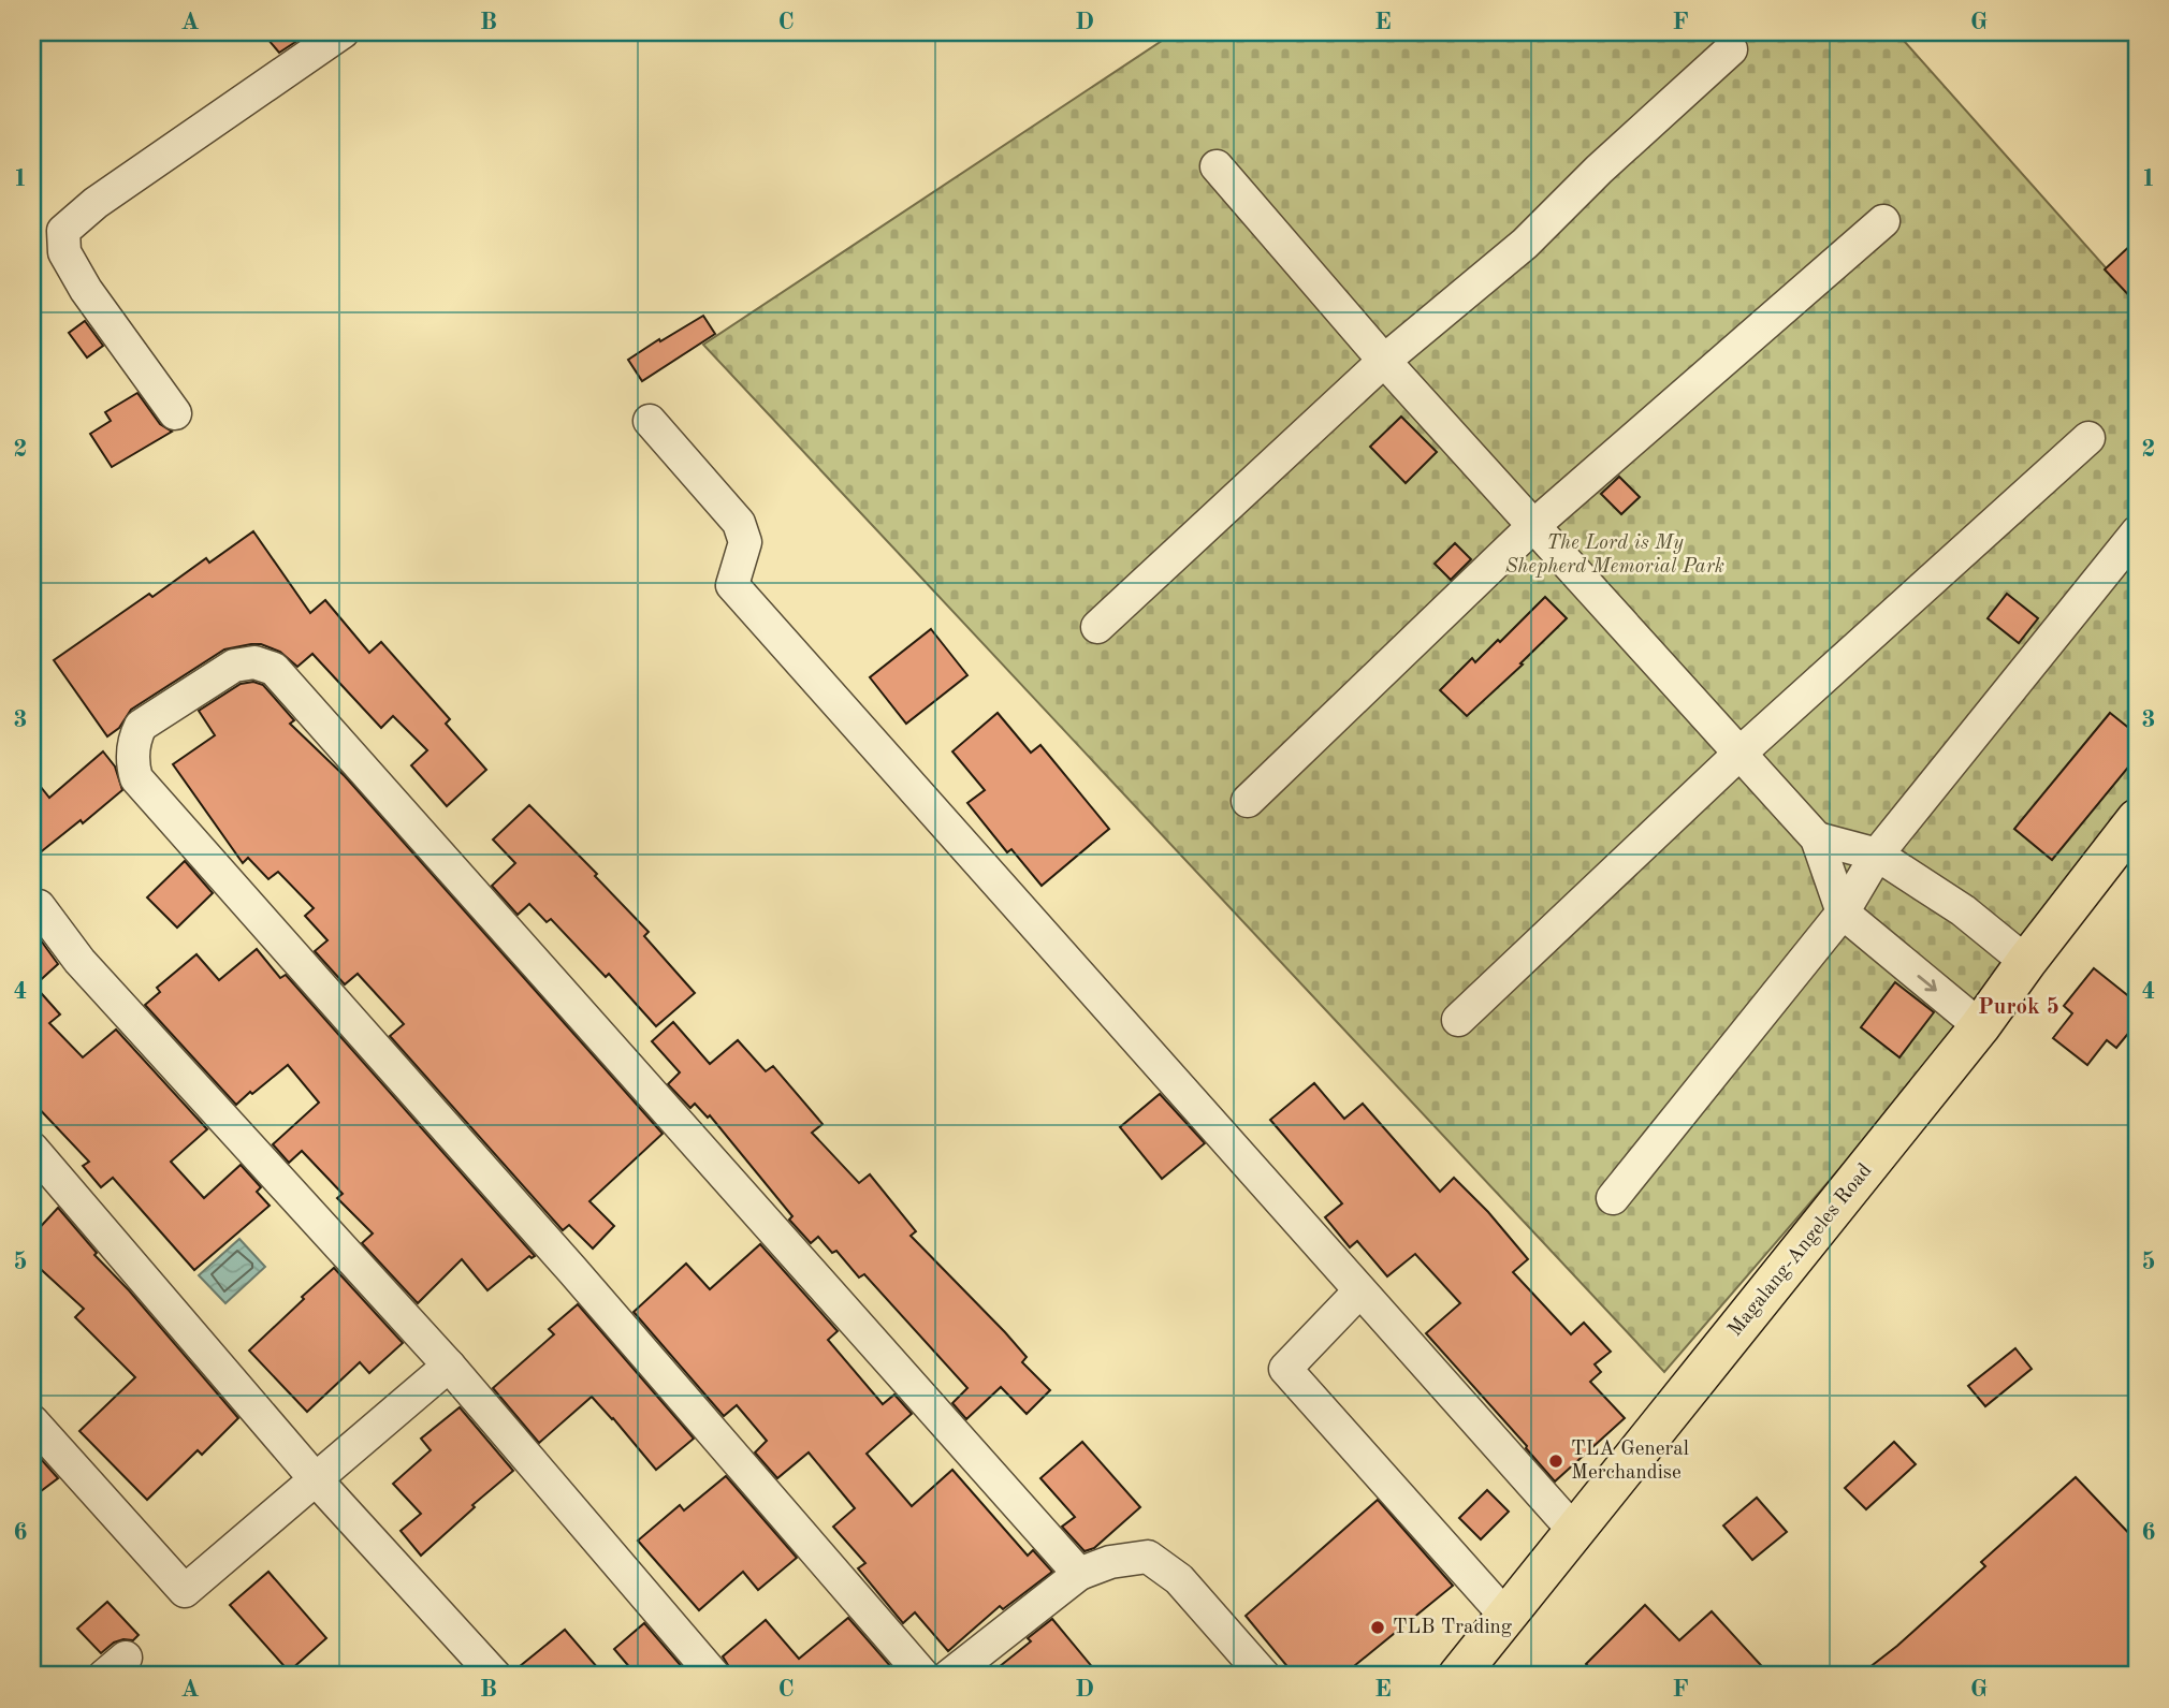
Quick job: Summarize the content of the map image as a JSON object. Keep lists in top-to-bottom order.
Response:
{
  "streets": {
    "main road": ["Magalang-Angeles Road"]
  },
  "districts": ["Purok 5"],
  "parks": ["The Lord is My Shepherd Memorial Park"],
  "places": ["TLA General Merchandise", "TLB Trading"],
  "grid": {
    "columns": [
      "A",
      "B",
      "C",
      "D",
      "E",
      "F",
      "G"
    ],
    "rows": [
      "1",
      "2",
      "3",
      "4",
      "5",
      "6"
    ]
  }
}
